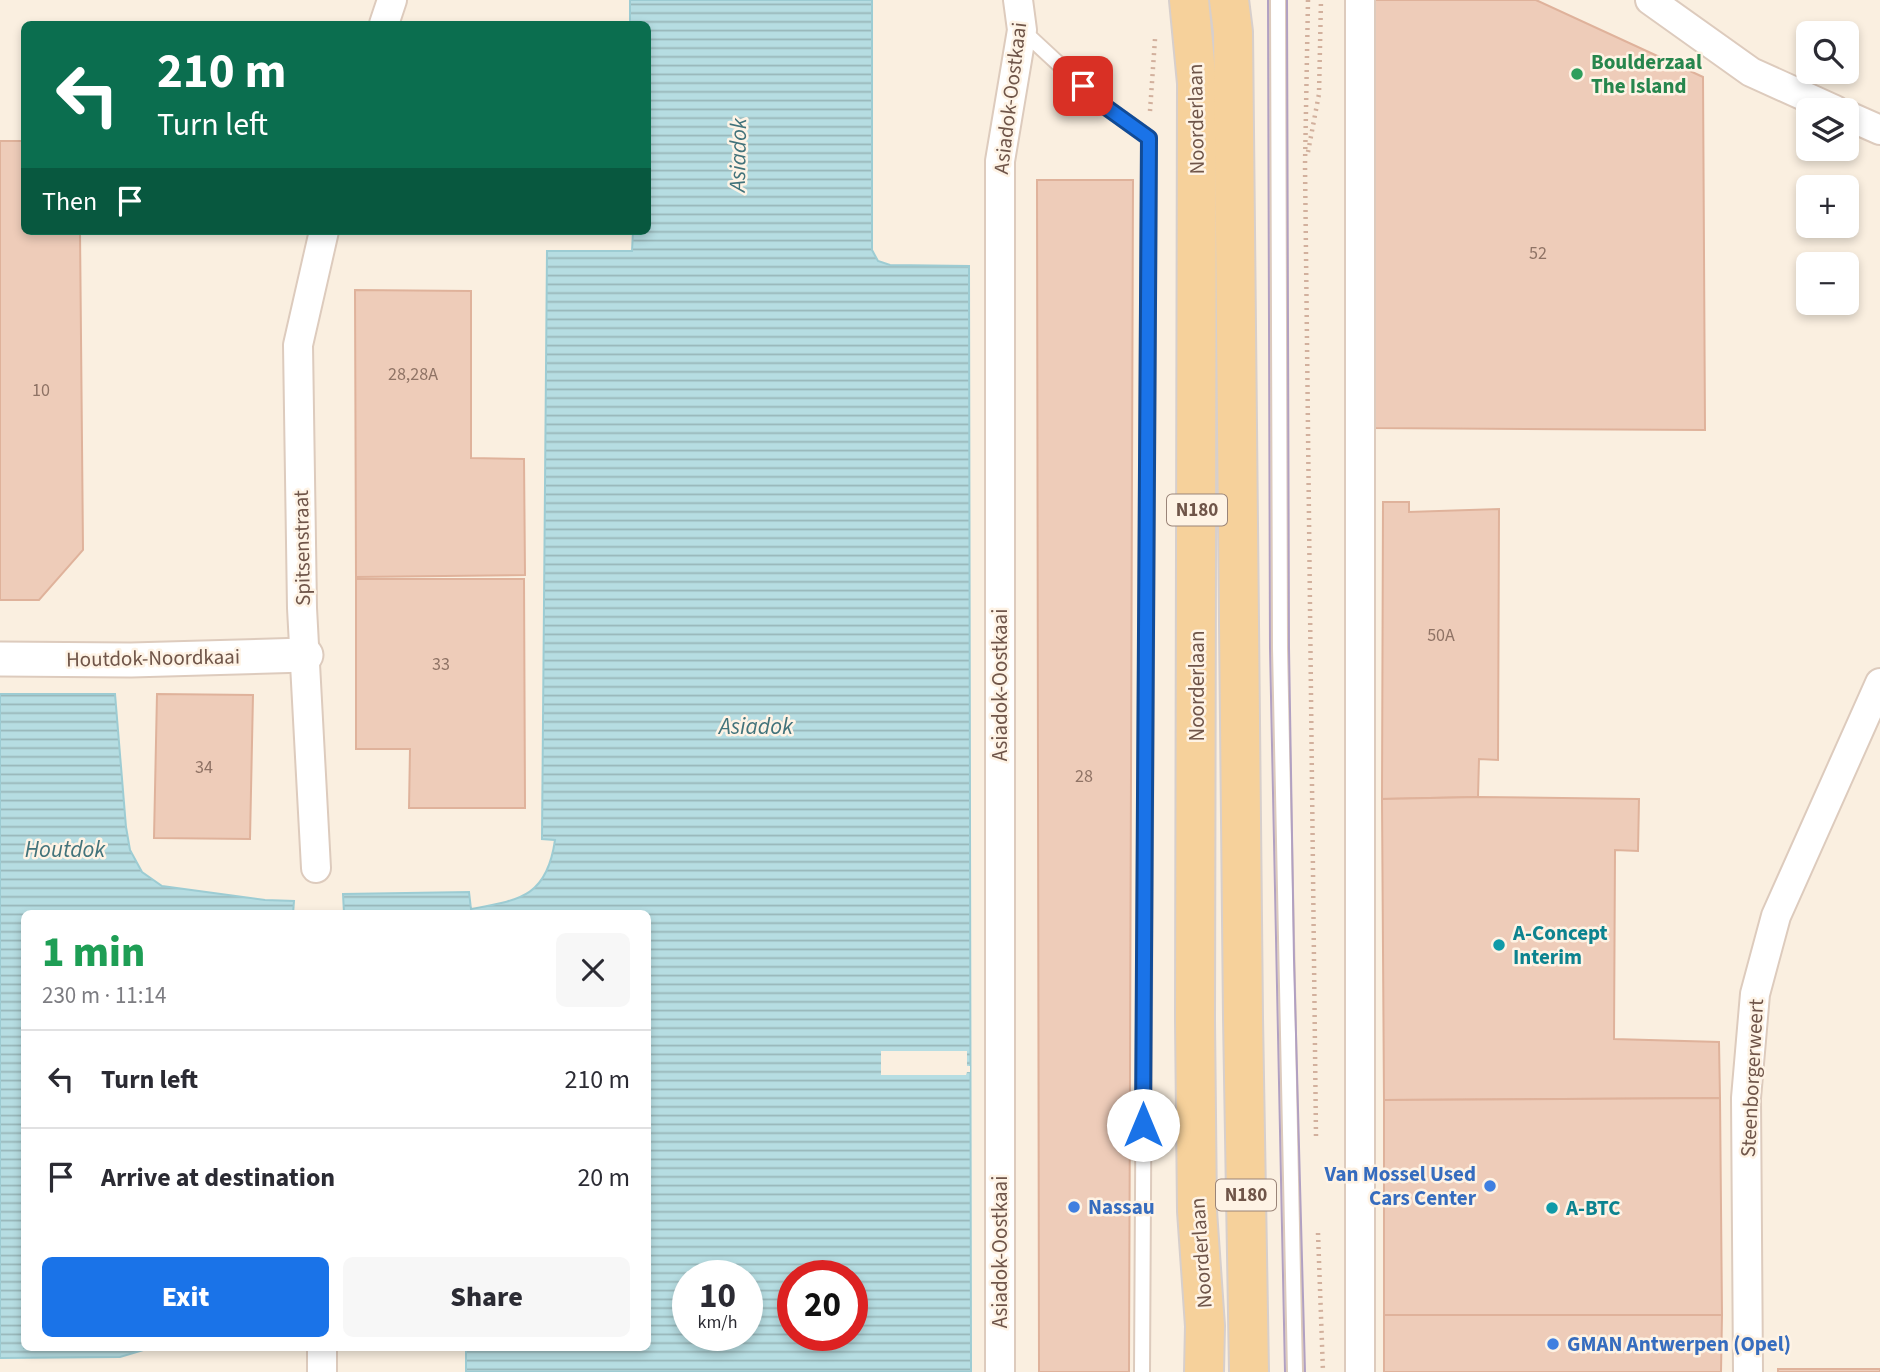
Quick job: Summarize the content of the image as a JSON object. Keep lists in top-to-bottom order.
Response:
{
  "streets": {
    "main road": ["Noorderlaan", "N180"],
    "street": [
      "Asiadok-Oostkaai",
      "Spitsenstraat",
      "Houtdok-Noordkaai",
      "Steenborgerweert"
    ]
  },
  "crossings": [
    ["Spitsenstraat", "Houtdok-Noordkaai"]
  ],
  "water": ["Asiadok", "Houtdok"],
  "places": [
    "Boulderzaal The Island",
    "A-Concept Interim",
    "Van Mossel Used Cars Center",
    "Nassau",
    "A-BTC",
    "GMAN Antwerpen (Opel)"
  ],
  "house_numbers": [
    "52",
    "28,28A",
    "10",
    "50A",
    "33",
    "34",
    "28"
  ],
  "page": {
    "map_buttons": ["+", "−"],
    "turn": ["210 m", "Turn left"],
    "then": "Then",
    "heading": ["1 min", "230 m · 11:14"],
    "list": [
      {
        "name": "Turn left",
        "value": "210 m"
      },
      {
        "name": "Arrive at destination",
        "value": "20 m"
      }
    ],
    "buttons": ["Exit", "Share"],
    "speed": "10 km/h",
    "limit": "20"
  }
}
